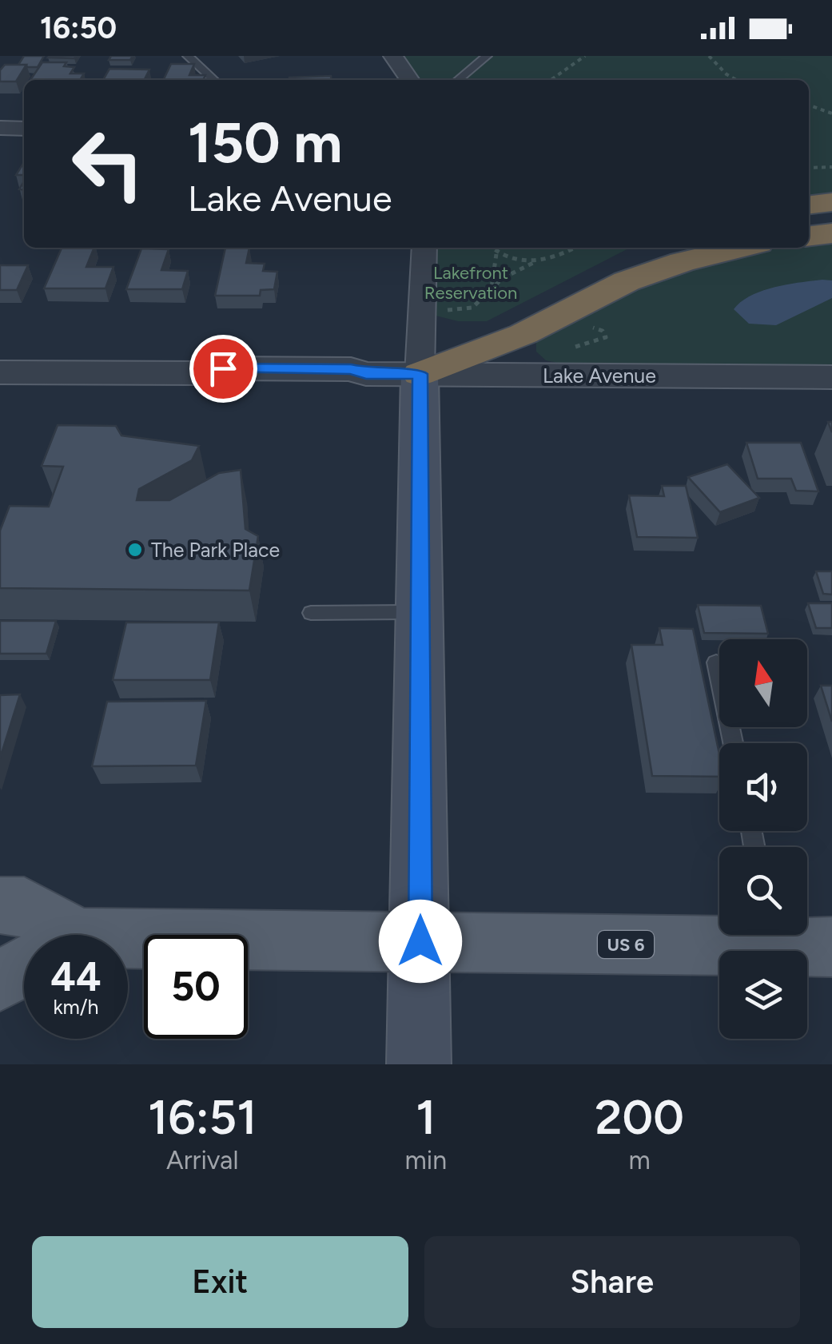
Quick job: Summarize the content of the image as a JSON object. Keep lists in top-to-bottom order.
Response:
{
  "streets": {
    "main road": ["US 6"],
    "street": ["Lake Avenue"]
  },
  "parks": ["Lakefront Reservation"],
  "places": ["The Park Place"],
  "north": "top",
  "page": {
    "status": "16:50",
    "turn": ["150 m", "Lake Avenue"],
    "speed": "44 km/h",
    "limit": "50",
    "eta": [
      "16:51",
      "Arrival",
      "1",
      "min",
      "200",
      "m"
    ],
    "buttons": ["Exit", "Share"]
  }
}
